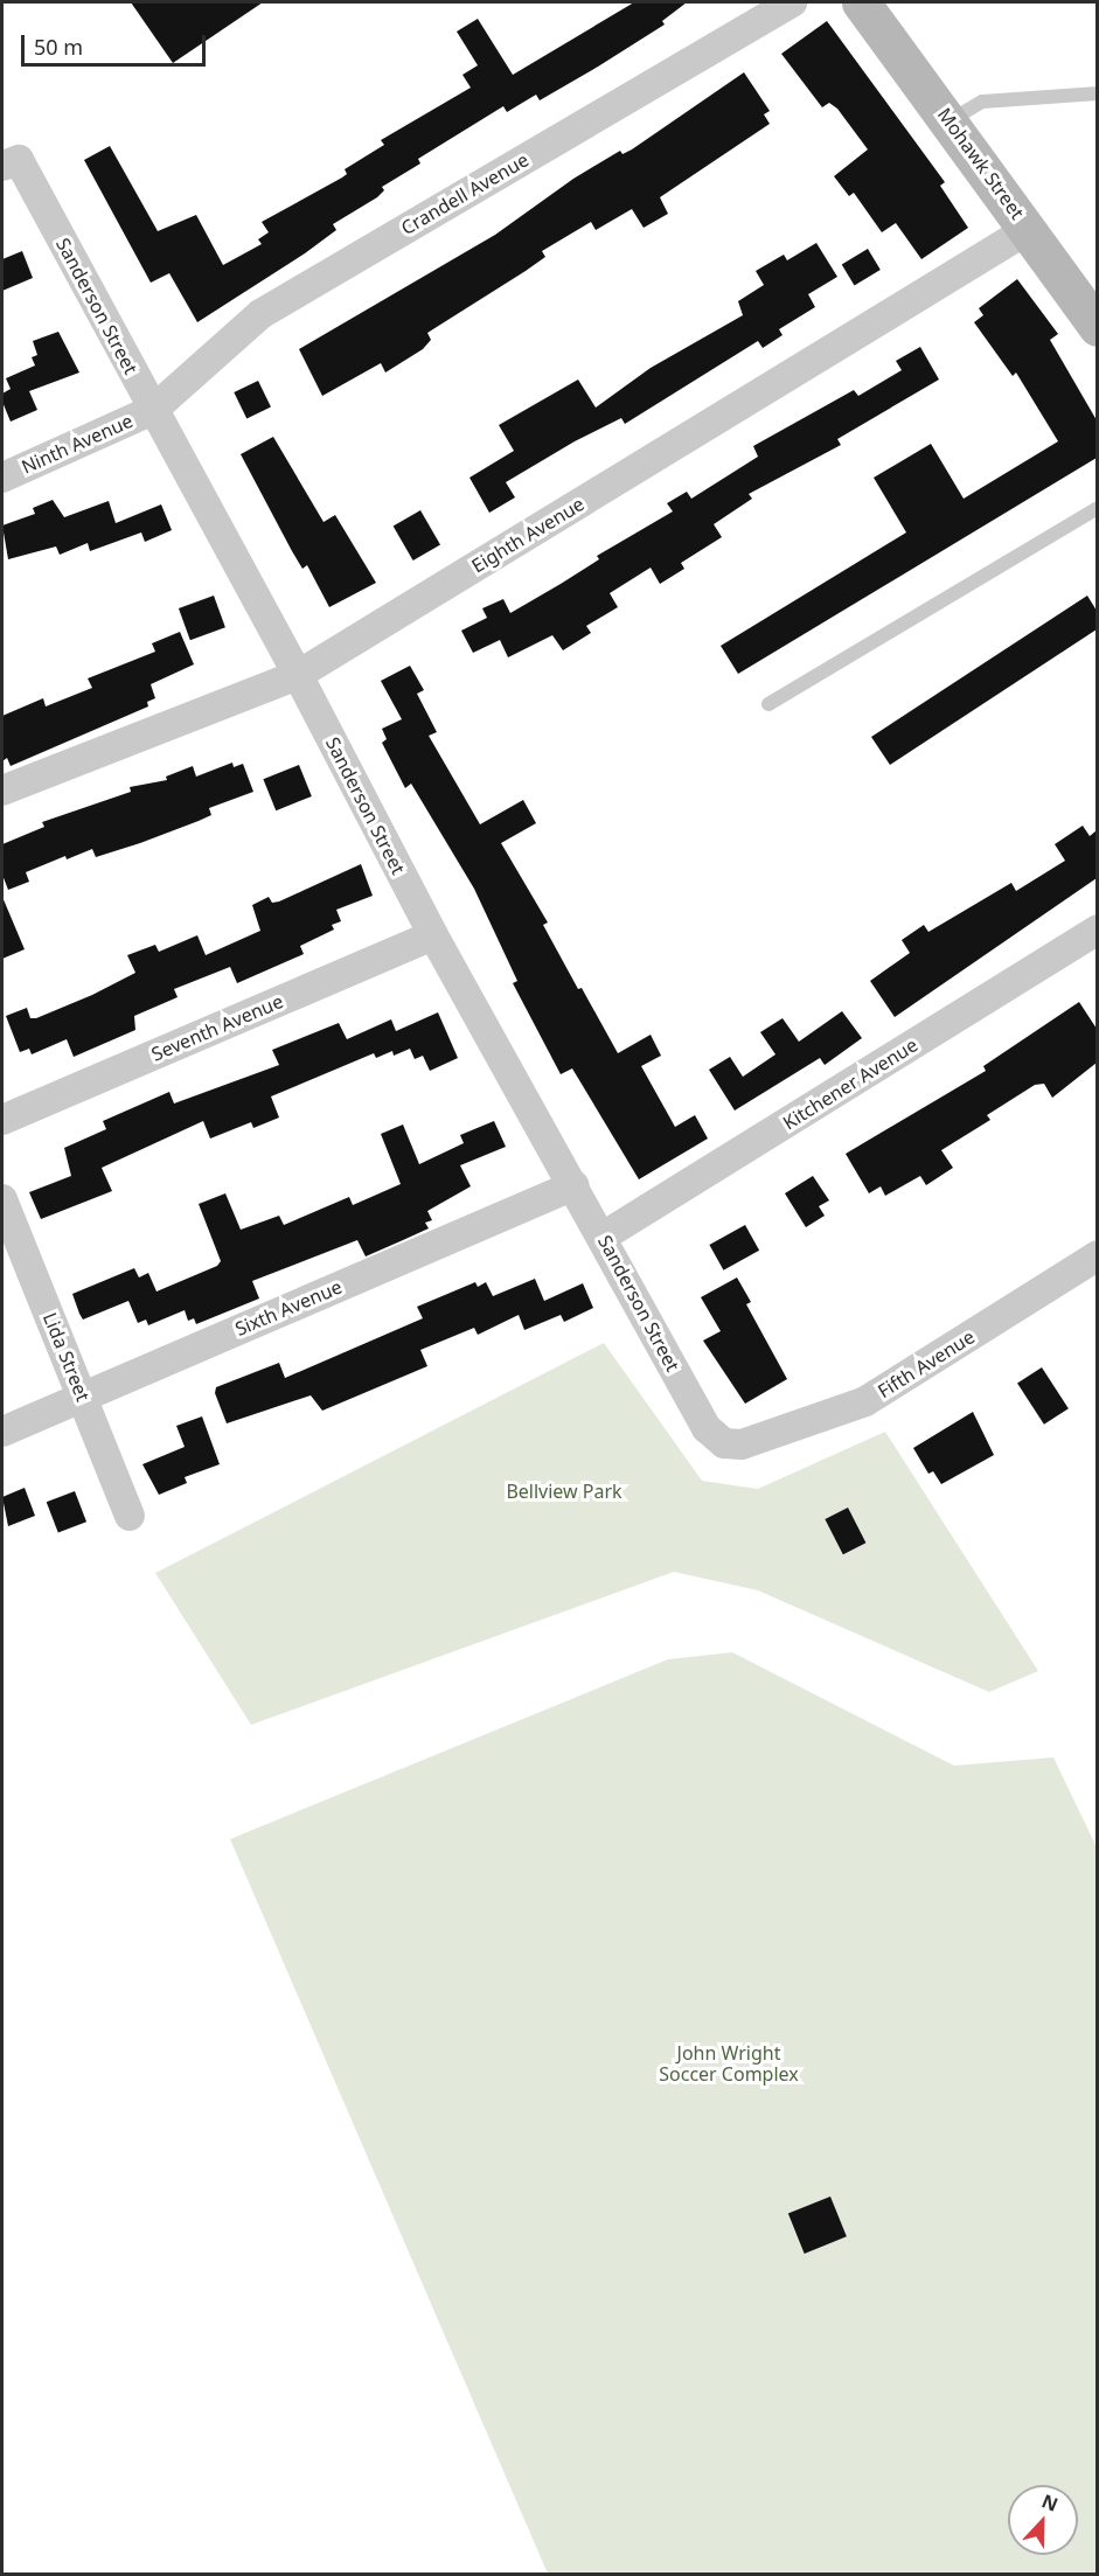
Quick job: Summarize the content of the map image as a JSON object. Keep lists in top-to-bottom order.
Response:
{
  "streets": {
    "street": [
      "Mohawk Street",
      "Crandell Avenue",
      "Sanderson Street",
      "Ninth Avenue",
      "Eighth Avenue",
      "Seventh Avenue",
      "Kitchener Avenue",
      "Sixth Avenue",
      "Lida Street",
      "Fifth Avenue"
    ]
  },
  "crossings": [
    ["Mohawk Street", "Eighth Avenue"],
    ["Crandell Avenue", "Sanderson Street"],
    ["Crandell Avenue", "Ninth Avenue"],
    ["Sanderson Street", "Ninth Avenue"],
    ["Sanderson Street", "Eighth Avenue"],
    ["Sanderson Street", "Seventh Avenue"],
    ["Sanderson Street", "Kitchener Avenue"],
    ["Sanderson Street", "Sixth Avenue"],
    ["Sanderson Street", "Fifth Avenue"],
    ["Sixth Avenue", "Lida Street"]
  ],
  "parks": ["Bellview Park", "John Wright Soccer Complex"],
  "scale_bar": "50 m",
  "north": "top"
}
